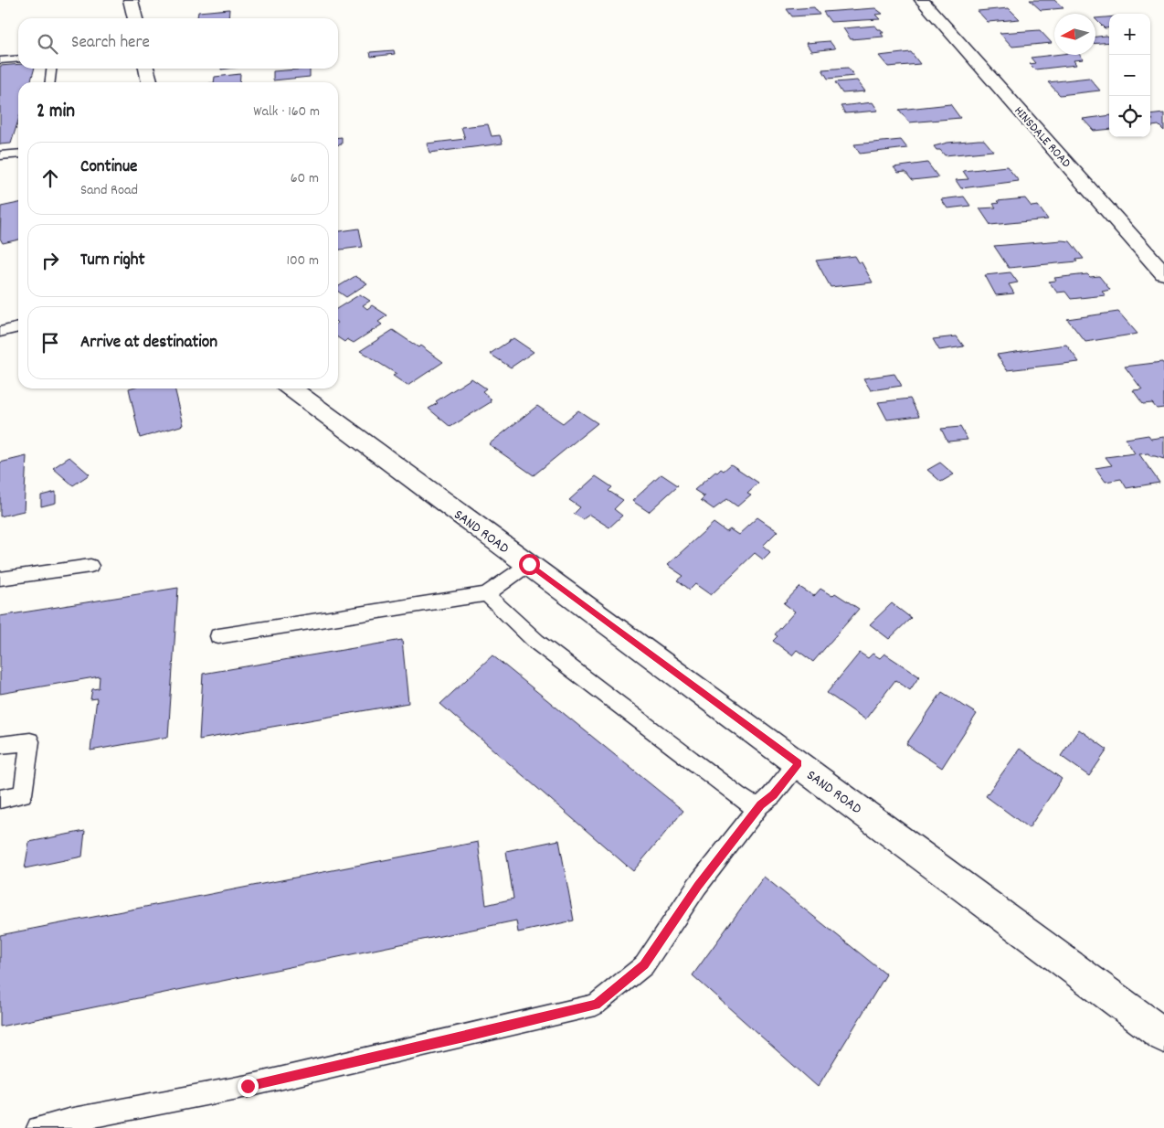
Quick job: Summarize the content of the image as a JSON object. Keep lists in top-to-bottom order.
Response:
{
  "streets": {
    "street": ["HINSDALE ROAD", "SAND ROAD"]
  },
  "north": "left",
  "page": {
    "map_buttons": ["+", "−"],
    "search": "Search here",
    "heading": ["2 min", "Walk · 160 m"],
    "list": [
      ["Continue", "Sand Road", "60 m"],
      ["Turn right", "100 m"],
      "Arrive at destination"
    ]
  }
}
